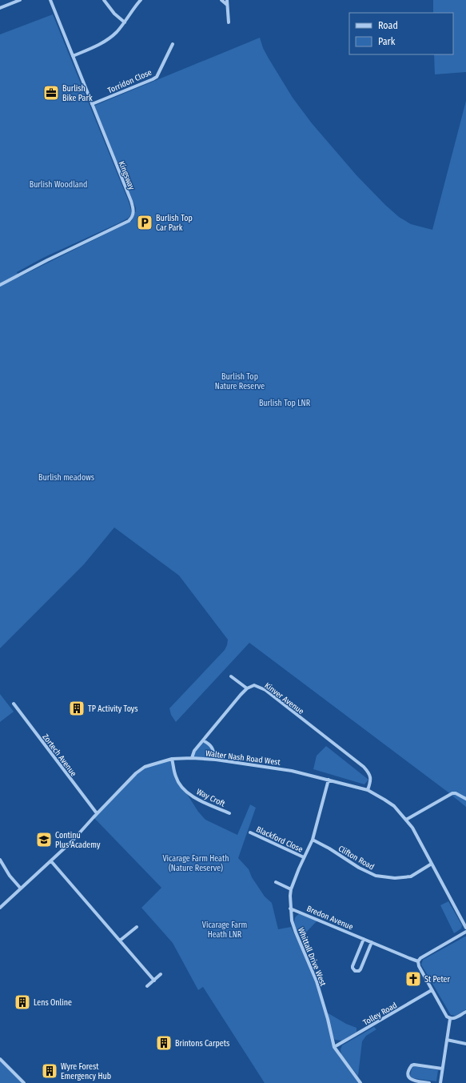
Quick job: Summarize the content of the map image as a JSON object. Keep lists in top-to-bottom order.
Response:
{
  "streets": {
    "street": [
      "Torridon Close",
      "Kingsway",
      "Kinver Avenue",
      "Zortech Avenue",
      "Walter Nash Road West",
      "Way Croft",
      "Blackford Close",
      "Clifton Road",
      "Bredon Avenue",
      "Whittall Drive West",
      "Tolley Road"
    ]
  },
  "crossings": [
    ["Torridon Close", "Kingsway"],
    ["Kinver Avenue", "Walter Nash Road West"],
    ["Zortech Avenue", "Walter Nash Road West"],
    ["Walter Nash Road West", "Way Croft"],
    ["Walter Nash Road West", "Clifton Road"],
    ["Walter Nash Road West", "Whittall Drive West"],
    ["Blackford Close", "Whittall Drive West"],
    ["Clifton Road", "Whittall Drive West"],
    ["Bredon Avenue", "Whittall Drive West"],
    ["Whittall Drive West", "Tolley Road"]
  ],
  "parks": [
    "Burlish Woodland",
    "Burlish Top Nature Reserve",
    "Burlish Top LNR",
    "Burlish meadows",
    "Vicarage Farm Heath (Nature Reserve)",
    "Vicarage Farm Heath LNR"
  ],
  "places": {
    "office": ["Burlish Bike Park"],
    "parking": ["Burlish Top Car Park"],
    "building": [
      "TP Activity Toys",
      "Lens Online",
      "Brintons Carpets",
      "Wyre Forest Emergency Hub"
    ],
    "school or university": ["Continu Plus Academy"],
    "church": ["St Peter"]
  },
  "legend": ["Road", "Park"]
}
